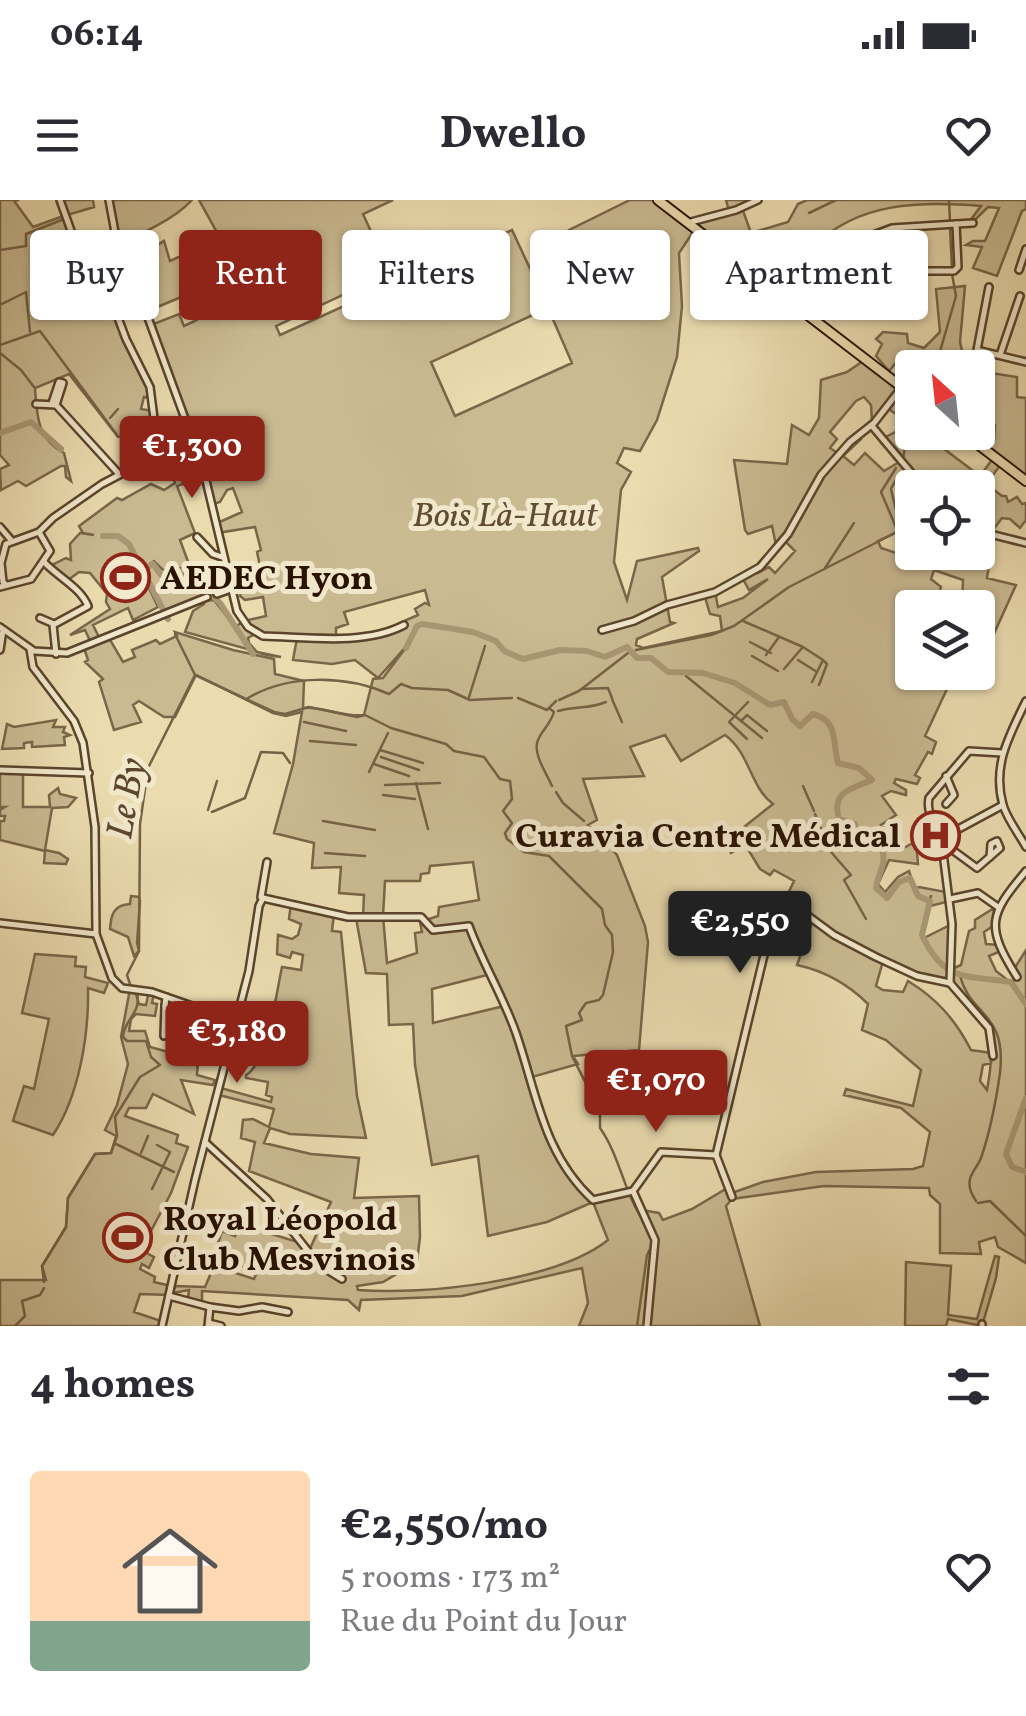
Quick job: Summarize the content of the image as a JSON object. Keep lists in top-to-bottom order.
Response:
{
  "water": ["Le By"],
  "parks": ["Bois Là-Haut"],
  "places": {
    "sports": ["AEDEC Hyon", "Royal Léopold Club Mesvinois"],
    "hospital": ["Curavia Centre Médical"]
  },
  "north": "top left",
  "page": {
    "status": "06:14",
    "header": "Dwello",
    "chip": [
      "Buy",
      "Rent",
      "Filters",
      "New",
      "Apartment"
    ],
    "price": [
      "€1,300",
      "€2,550",
      "€3,180",
      "€1,070"
    ],
    "heading": "4 homes",
    "list": [
      {
        "name": "€2,550/mo",
        "note": "5 rooms · 173 m² · Rue du Point du Jour"
      }
    ]
  }
}
